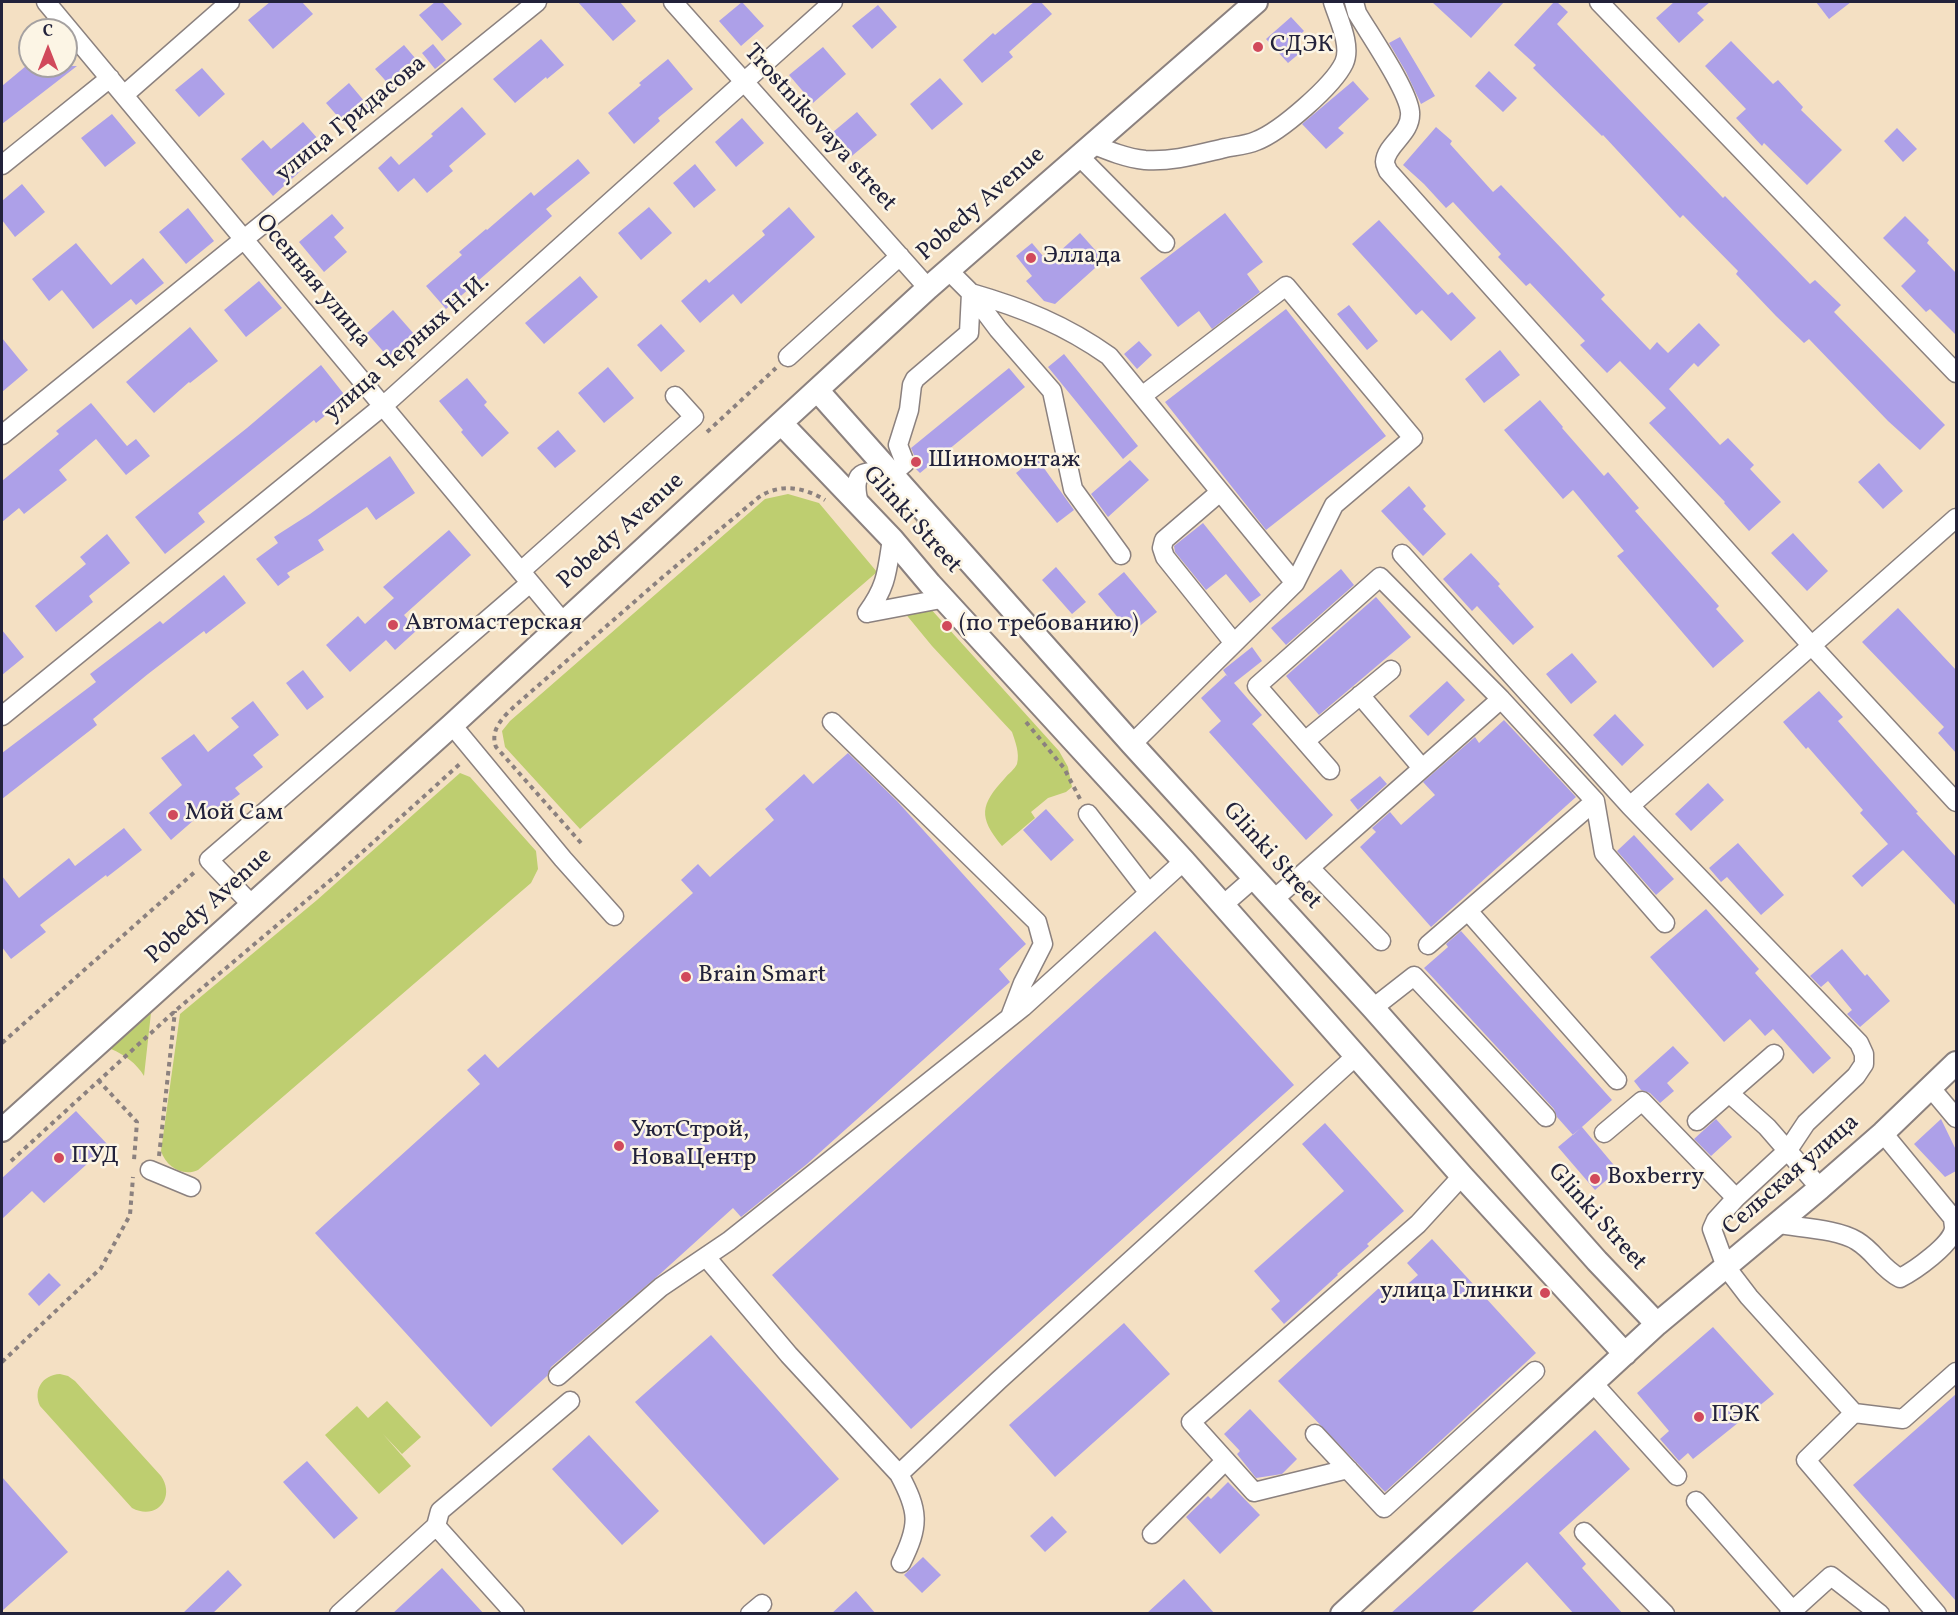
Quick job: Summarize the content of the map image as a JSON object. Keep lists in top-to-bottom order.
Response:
{
  "streets": {
    "main road": ["Pobedy Avenue", "Glinki Street", "Сельская улица"],
    "street": [
      "улица Гридасова",
      "Trostnikovaya street",
      "Осенняя улица",
      "улица Черных Н.И."
    ]
  },
  "crossings": [
    ["улица Гридасова", "Осенняя улица"],
    ["Trostnikovaya street", "Pobedy Avenue"],
    ["Trostnikovaya street", "улица Черных Н.И."],
    ["Pobedy Avenue", "Осенняя улица"],
    ["Pobedy Avenue", "Glinki Street"],
    ["Осенняя улица", "улица Черных Н.И."],
    ["Glinki Street", "Сельская улица"]
  ],
  "places": [
    "СДЭК",
    "Эллада",
    "Шиномонтаж",
    "Автомастерская",
    "(по требованию)",
    "Мой Сам",
    "Brain Smart",
    "УютСтрой, НоваЦентр",
    "ПУД",
    "Boxberry",
    "улица Глинки",
    "ПЭК"
  ],
  "north": "top"
}
